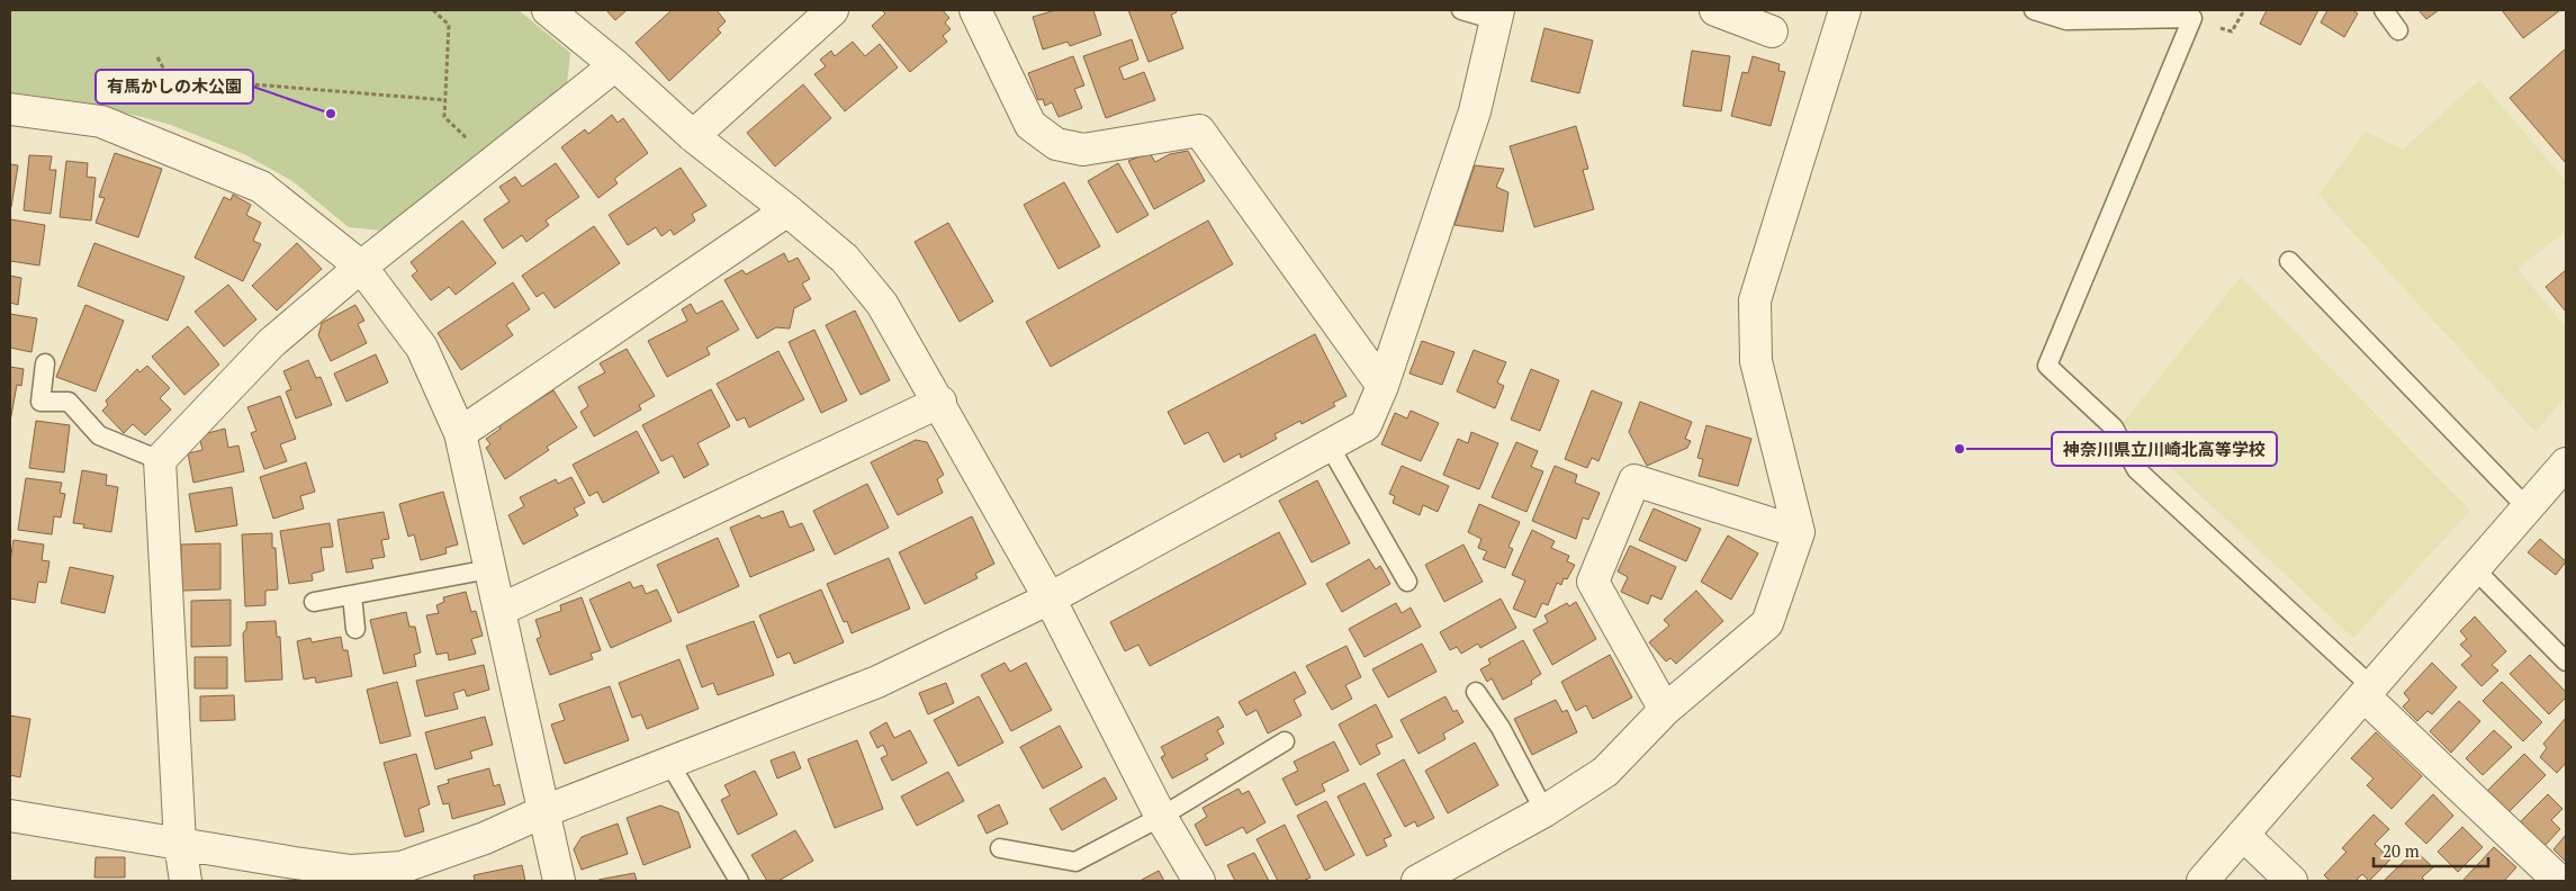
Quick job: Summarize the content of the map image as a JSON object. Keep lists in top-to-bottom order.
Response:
{
  "places": ["有馬かしの木公園", "神奈川県立川崎北高等学校"],
  "scale_bar": "20 m"
}
